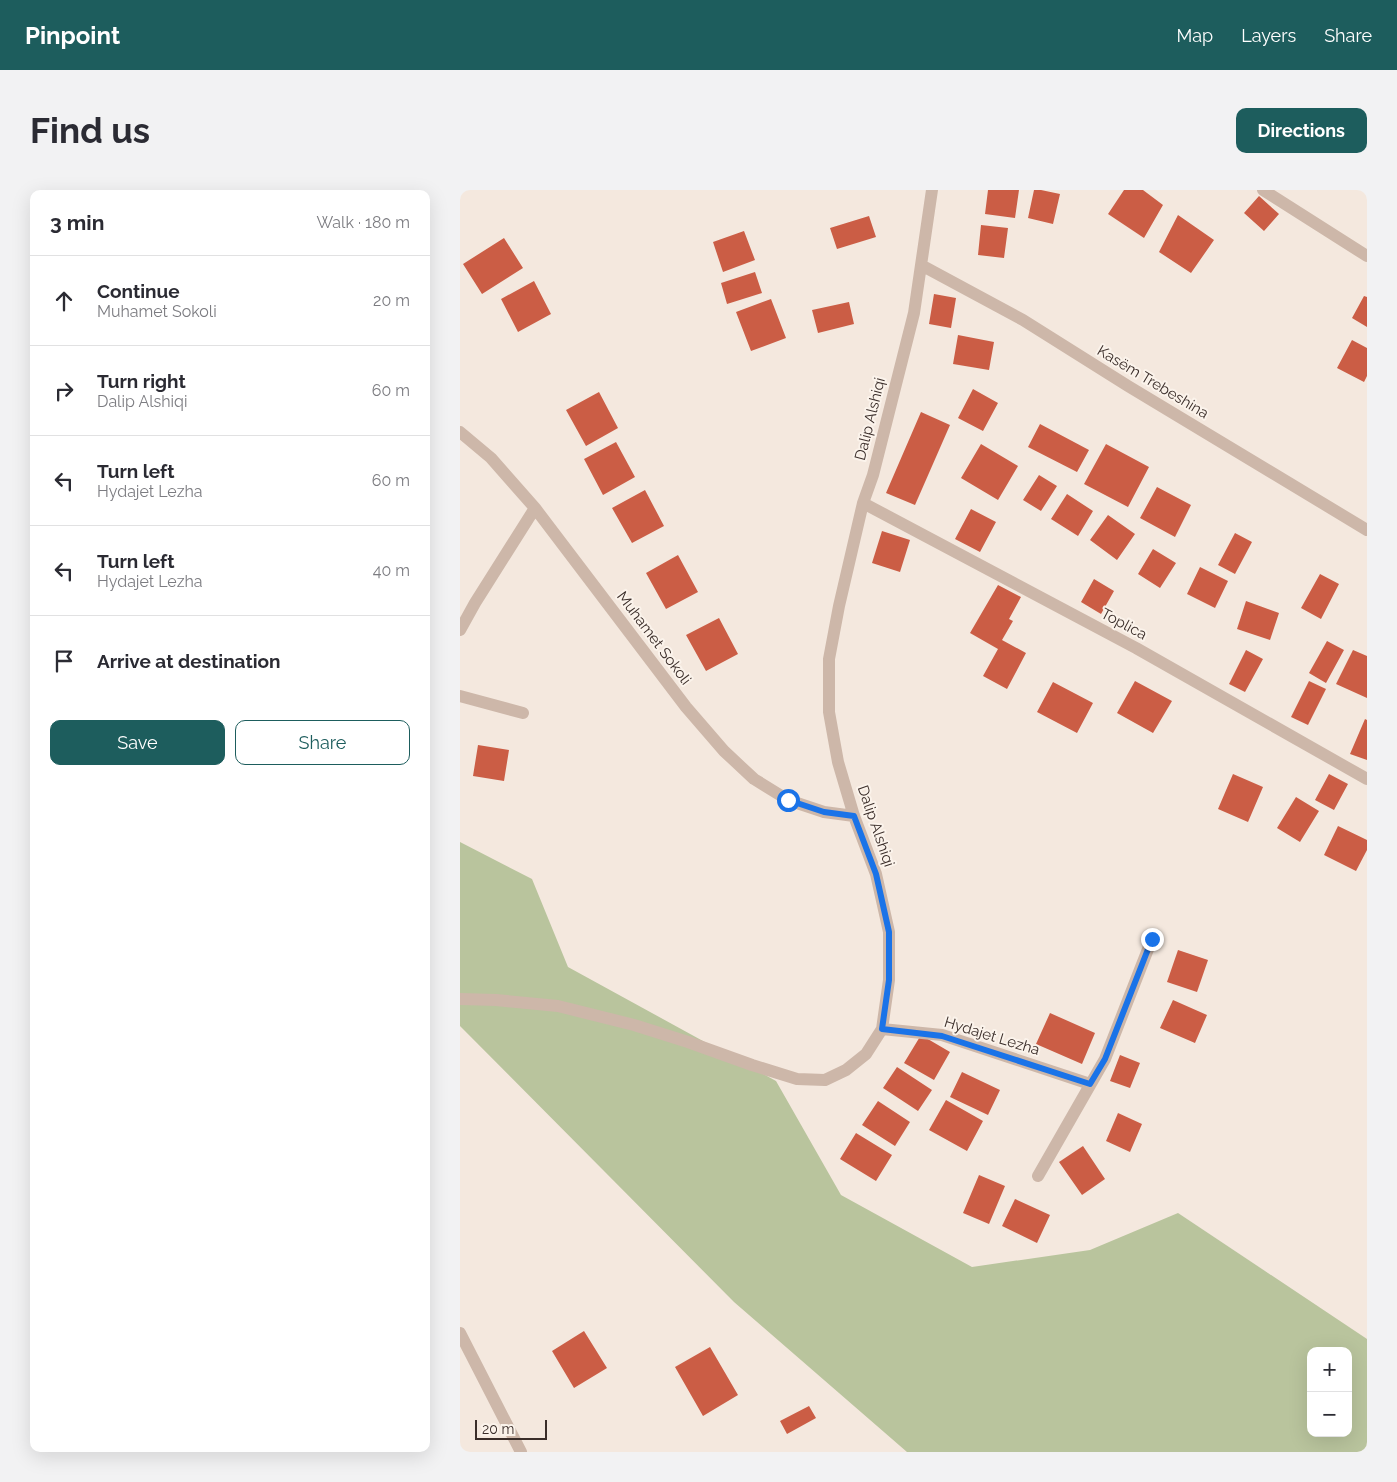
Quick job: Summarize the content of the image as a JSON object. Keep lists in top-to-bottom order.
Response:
{
  "streets": {
    "street": [
      "Kasëm Trebeshina",
      "Dalip Alshiqi",
      "Toplica",
      "Muhamet Sokoli",
      "Hydajet Lezha"
    ]
  },
  "crossings": [
    ["Kasëm Trebeshina", "Dalip Alshiqi"],
    ["Dalip Alshiqi", "Toplica"],
    ["Dalip Alshiqi", "Muhamet Sokoli"],
    ["Dalip Alshiqi", "Hydajet Lezha"]
  ],
  "scale_bar": "20 m",
  "page": {
    "header": "Pinpoint",
    "nav": ["Map", "Layers", "Share"],
    "buttons": [
      "Directions",
      ["Save", "Share"]
    ],
    "title": "Find us",
    "heading": ["3 min", "Walk · 180 m"],
    "list": [
      ["Continue", "Muhamet Sokoli", "20 m"],
      ["Turn right", "Dalip Alshiqi", "60 m"],
      ["Turn left", "Hydajet Lezha", "60 m"],
      ["Turn left", "Hydajet Lezha", "40 m"],
      "Arrive at destination"
    ],
    "map_buttons": ["+", "−"],
    "scale": "20 m"
  }
}
